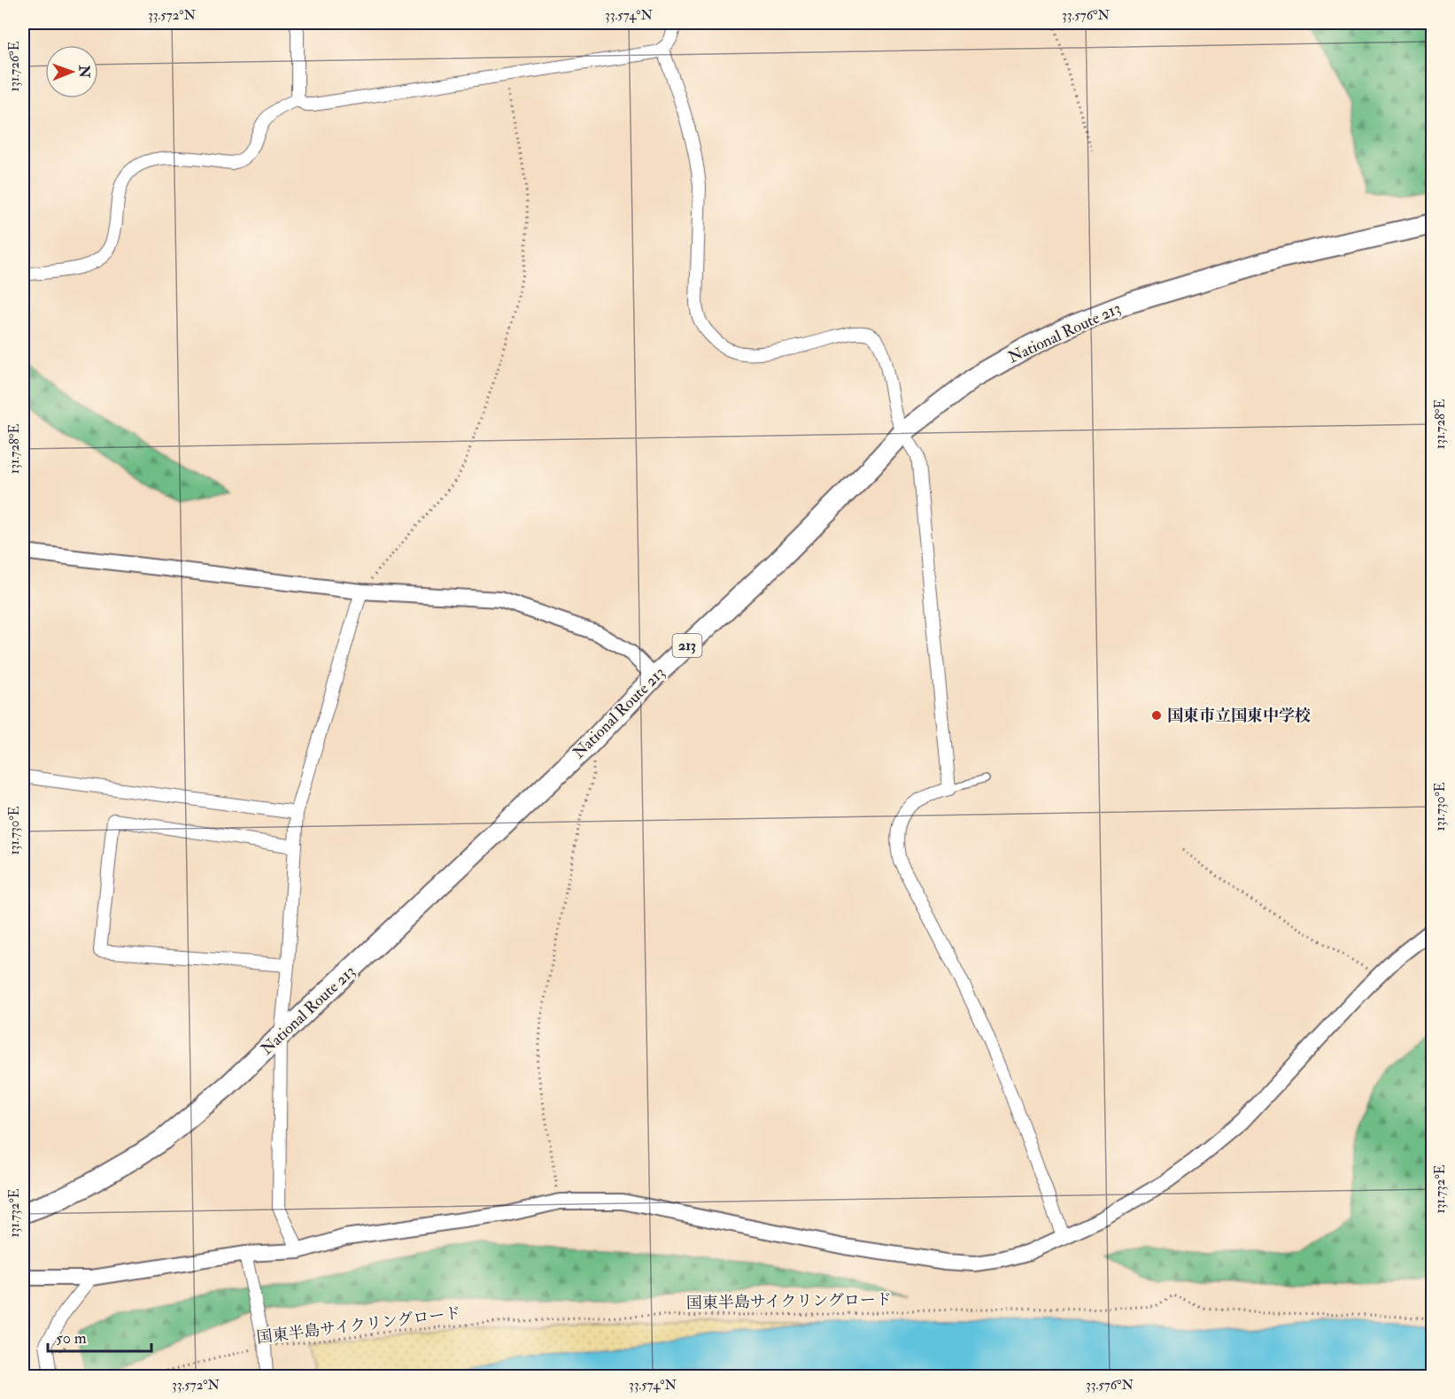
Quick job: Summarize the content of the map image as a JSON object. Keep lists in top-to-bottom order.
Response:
{
  "streets": {
    "highway": ["National Route 213", "213"],
    "path": ["国東半島サイクリングロード"]
  },
  "places": ["国東市立国東中学校"],
  "scale_bar": "50 m",
  "north": "right",
  "coordinates": [
    "33.572°N",
    "33.574°N",
    "33.576°N",
    "131.726°E",
    "131.728°E",
    "131.730°E",
    "131.732°E"
  ]
}
